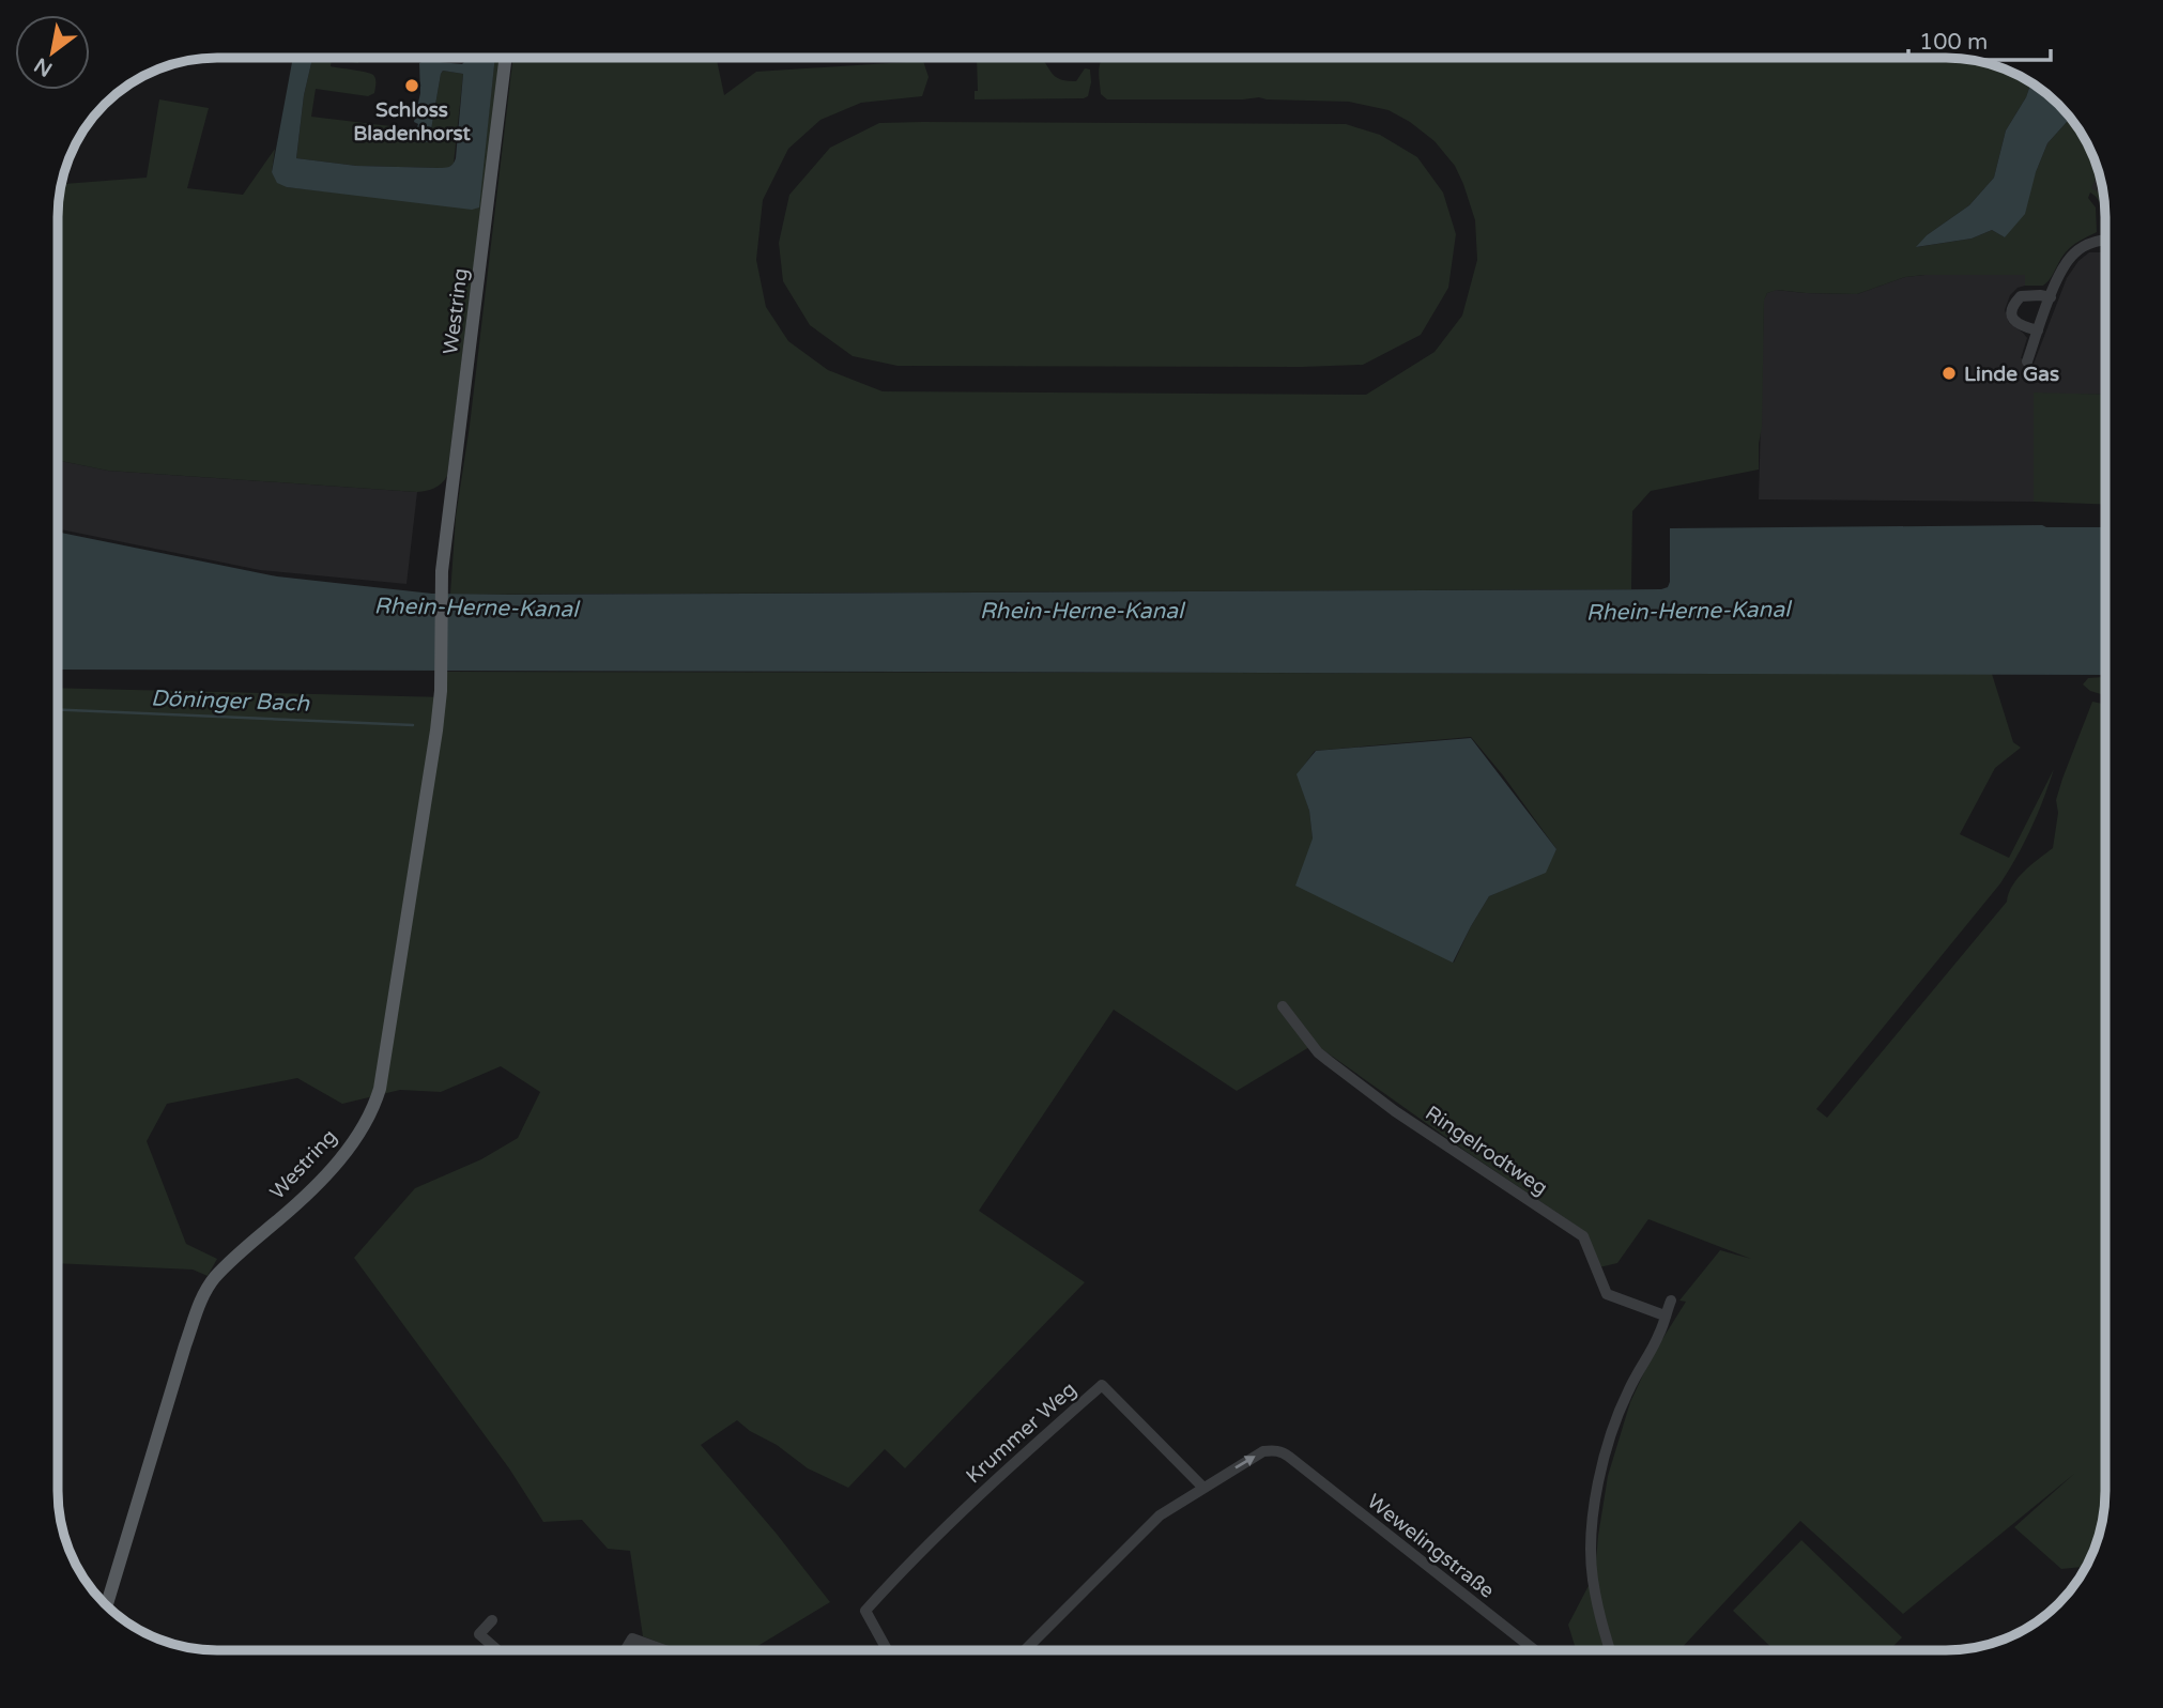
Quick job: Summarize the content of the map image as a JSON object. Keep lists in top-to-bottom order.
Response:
{
  "streets": {
    "main road": ["Westring"],
    "street": ["Ringelrodtweg", "Krummer Weg", "Wewelingstraße"]
  },
  "crossings": [
    ["Krummer Weg", "Wewelingstraße"]
  ],
  "one_way": ["Wewelingstraße"],
  "water": ["Rhein-Herne-Kanal", "Döninger Bach"],
  "places": ["Schloss Bladenhorst", "Linde Gas"],
  "scale_bar": "100 m",
  "north": "bottom left"
}
